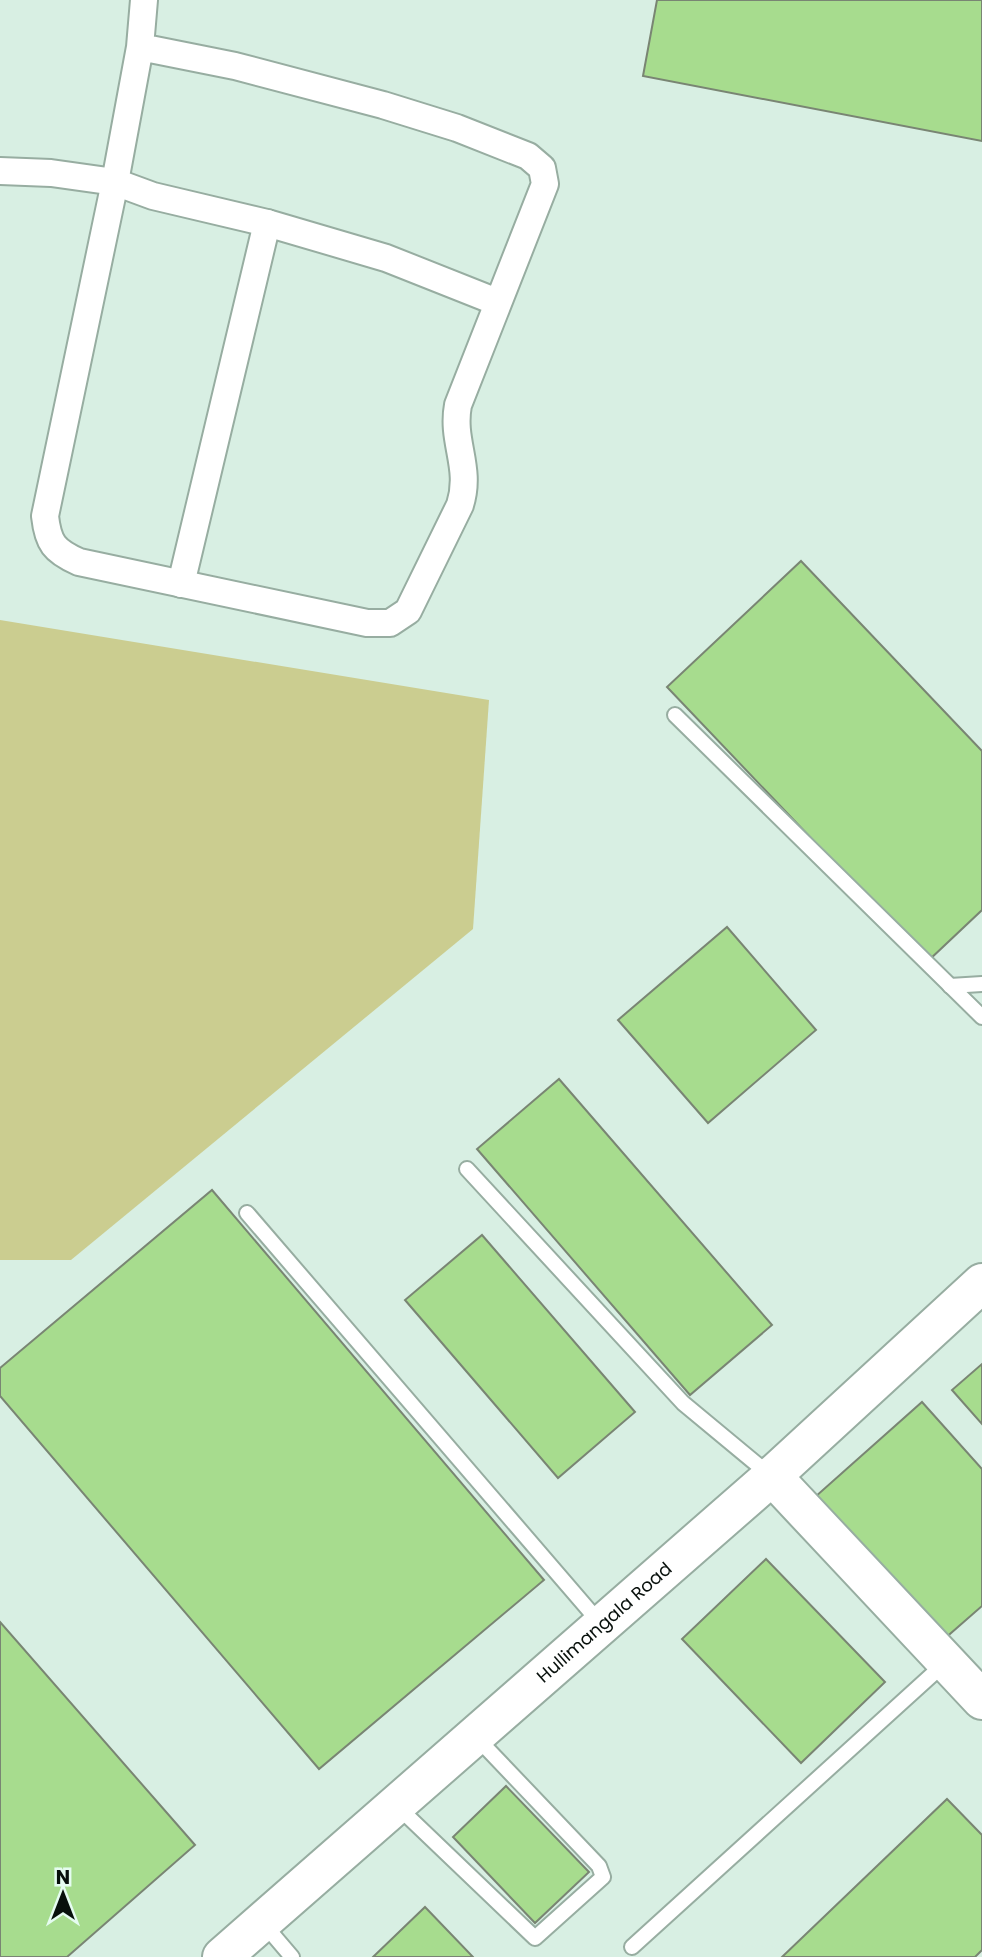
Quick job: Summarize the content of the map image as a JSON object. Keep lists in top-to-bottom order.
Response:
{
  "streets": {
    "street": ["Hullimangala Road"]
  },
  "north": "top"
}
